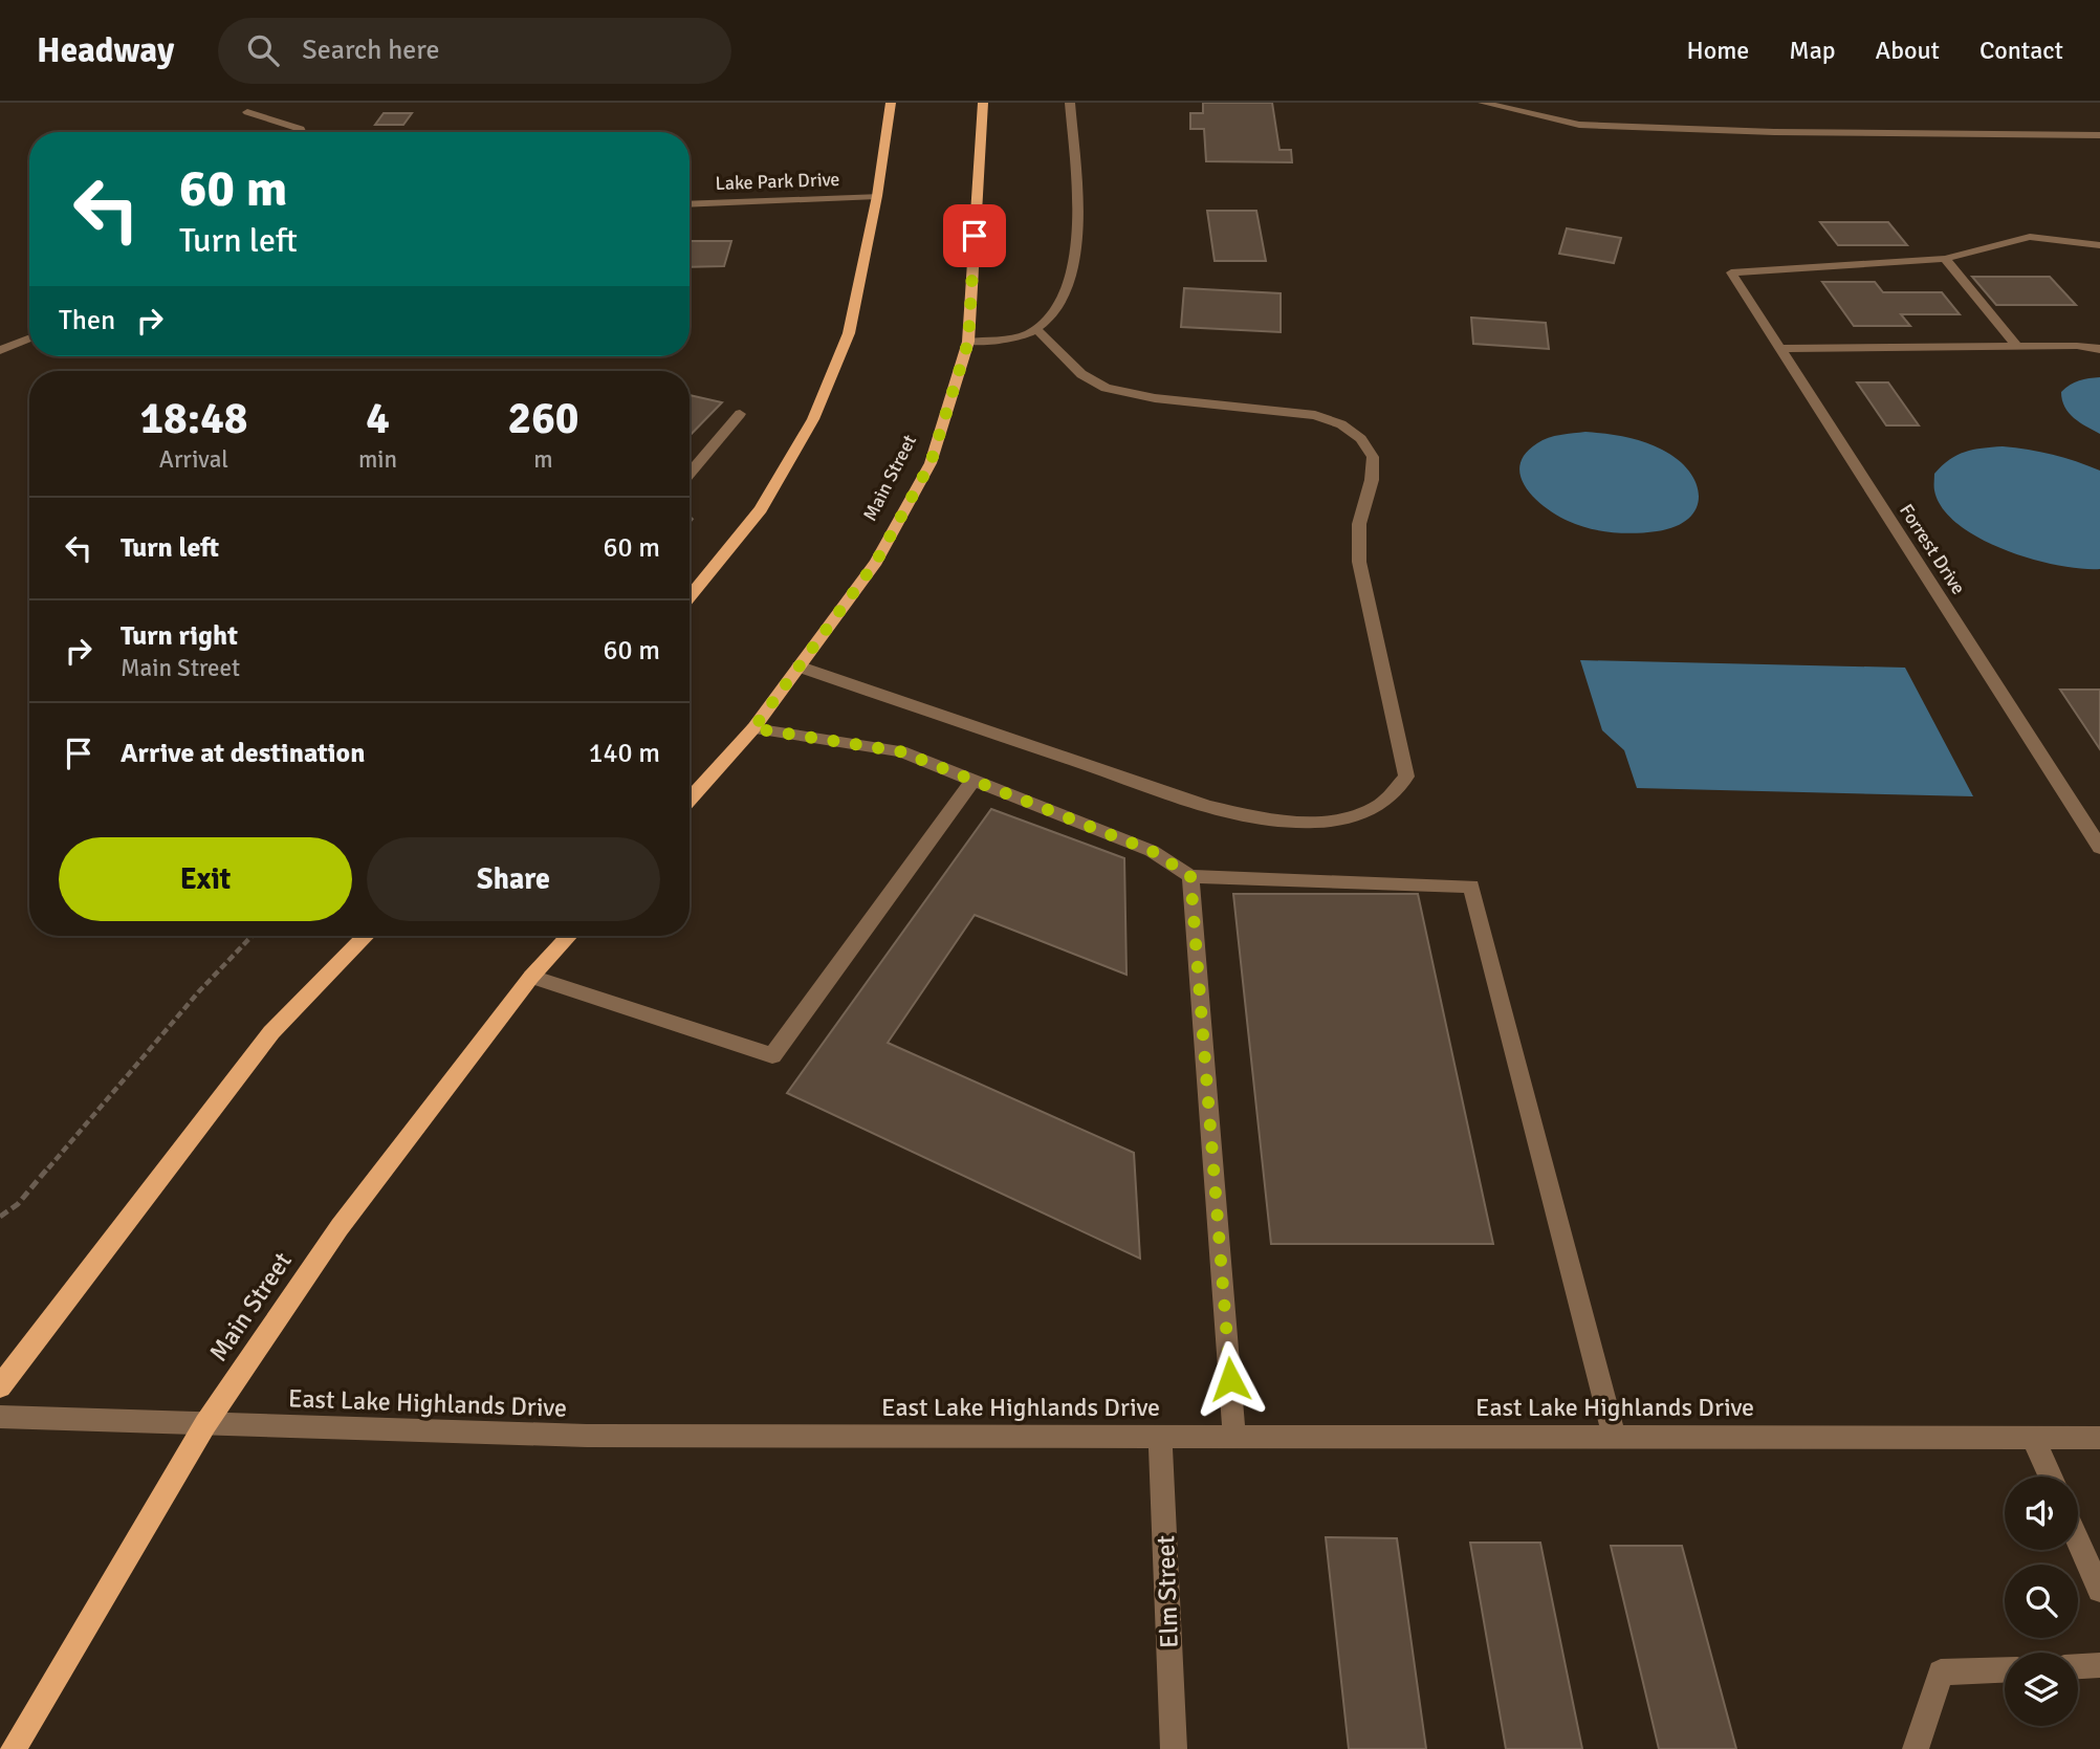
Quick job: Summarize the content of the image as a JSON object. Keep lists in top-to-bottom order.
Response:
{
  "streets": {
    "main road": ["Main Street"],
    "street": [
      "Lake Park Drive",
      "Forrest Drive",
      "East Lake Highlands Drive",
      "Elm Street"
    ]
  },
  "crossings": [
    ["Main Street", "East Lake Highlands Drive"],
    ["East Lake Highlands Drive", "Elm Street"]
  ],
  "page": {
    "header": "Headway",
    "search": "Search here",
    "nav": [
      "Home",
      "Map",
      "About",
      "Contact"
    ],
    "turn": ["60 m", "Turn left"],
    "then": "Then",
    "eta": [
      "18:48",
      "Arrival",
      "4",
      "min",
      "260",
      "m"
    ],
    "list": [
      {
        "name": "Turn left",
        "value": "60 m"
      },
      {
        "name": "Turn right",
        "note": "Main Street",
        "value": "60 m"
      },
      {
        "name": "Arrive at destination",
        "value": "140 m"
      }
    ],
    "buttons": ["Exit", "Share"]
  }
}
